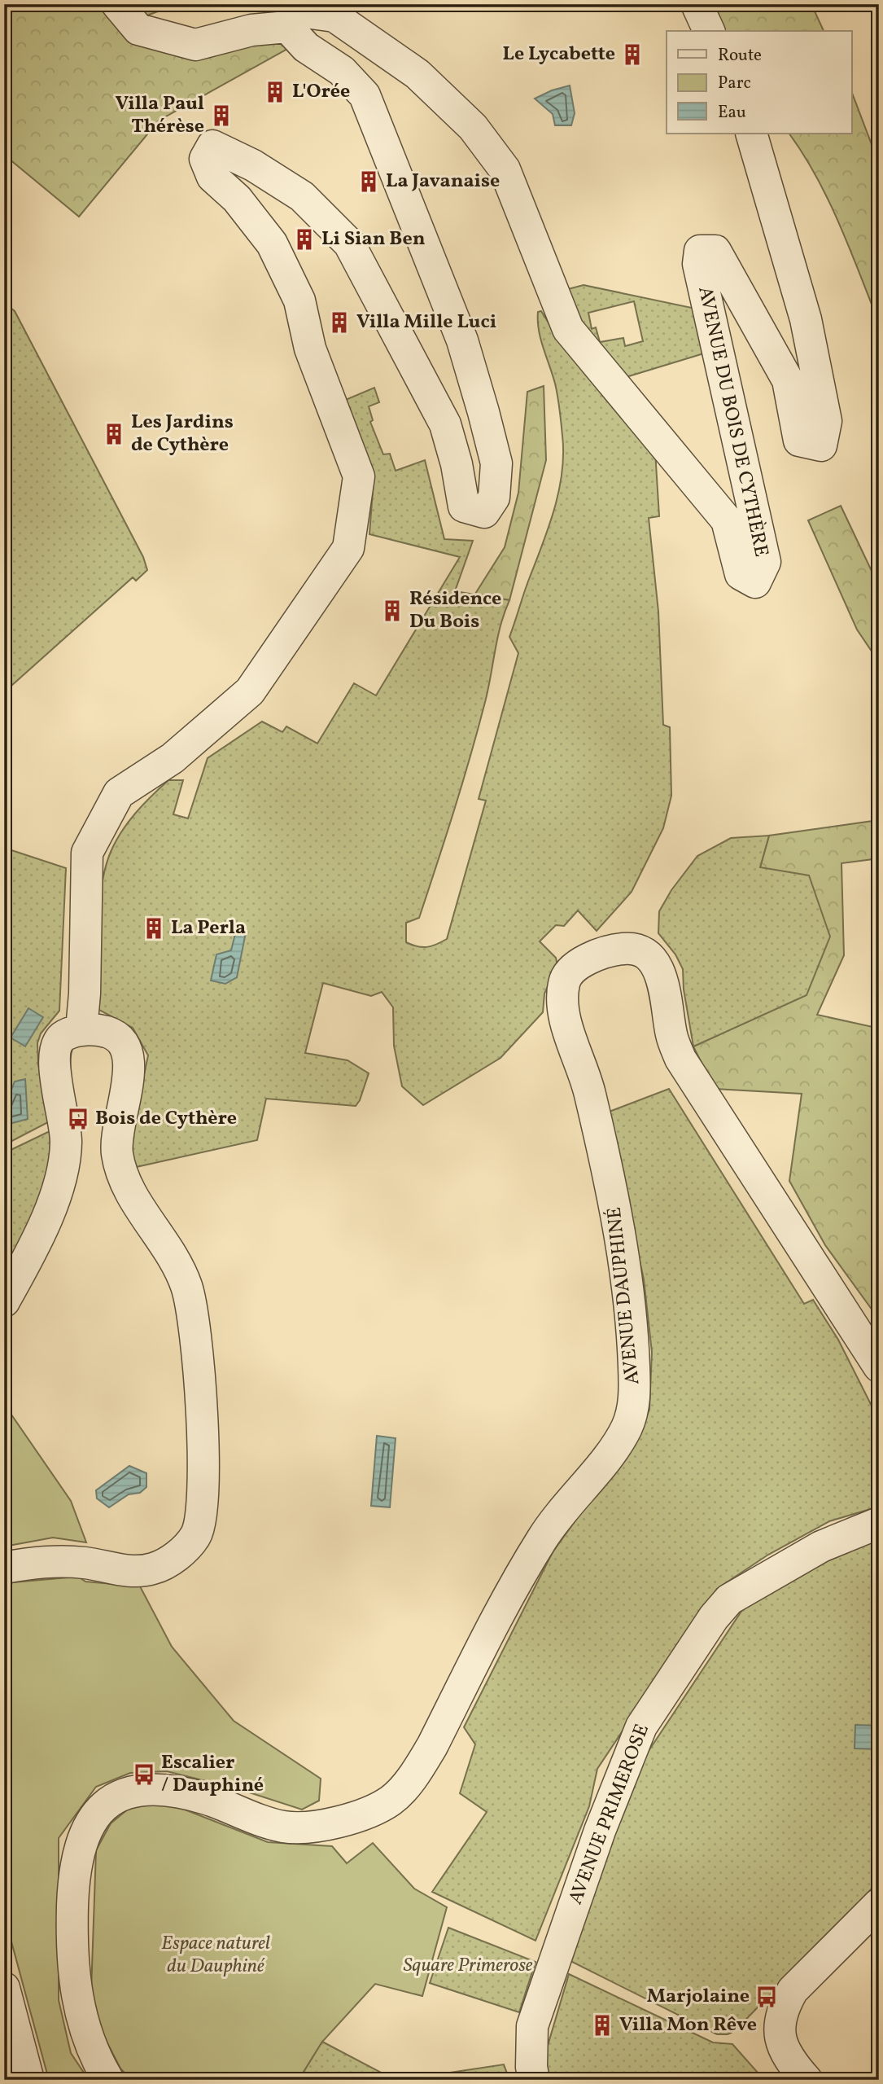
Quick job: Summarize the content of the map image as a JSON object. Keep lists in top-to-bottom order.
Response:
{
  "streets": {
    "street": ["AVENUE DU BOIS DE CYTHÈRE", "AVENUE DAUPHINÉ", "AVENUE PRIMEROSE"]
  },
  "parks": ["Espace naturel du Dauphiné", "Square Primerose"],
  "places": {
    "building": [
      "Le Lycabette",
      "L'Orée",
      "Villa Paul Thérèse",
      "La Javanaise",
      "Li Sian Ben",
      "Villa Mille Luci",
      "Les Jardins de Cythère",
      "Résidence Du Bois",
      "La Perla",
      "Villa Mon Rêve"
    ],
    "bus stop": ["Bois de Cythère", "Escalier / Dauphiné", "Marjolaine"]
  },
  "legend": ["Route", "Parc", "Eau"]
}
